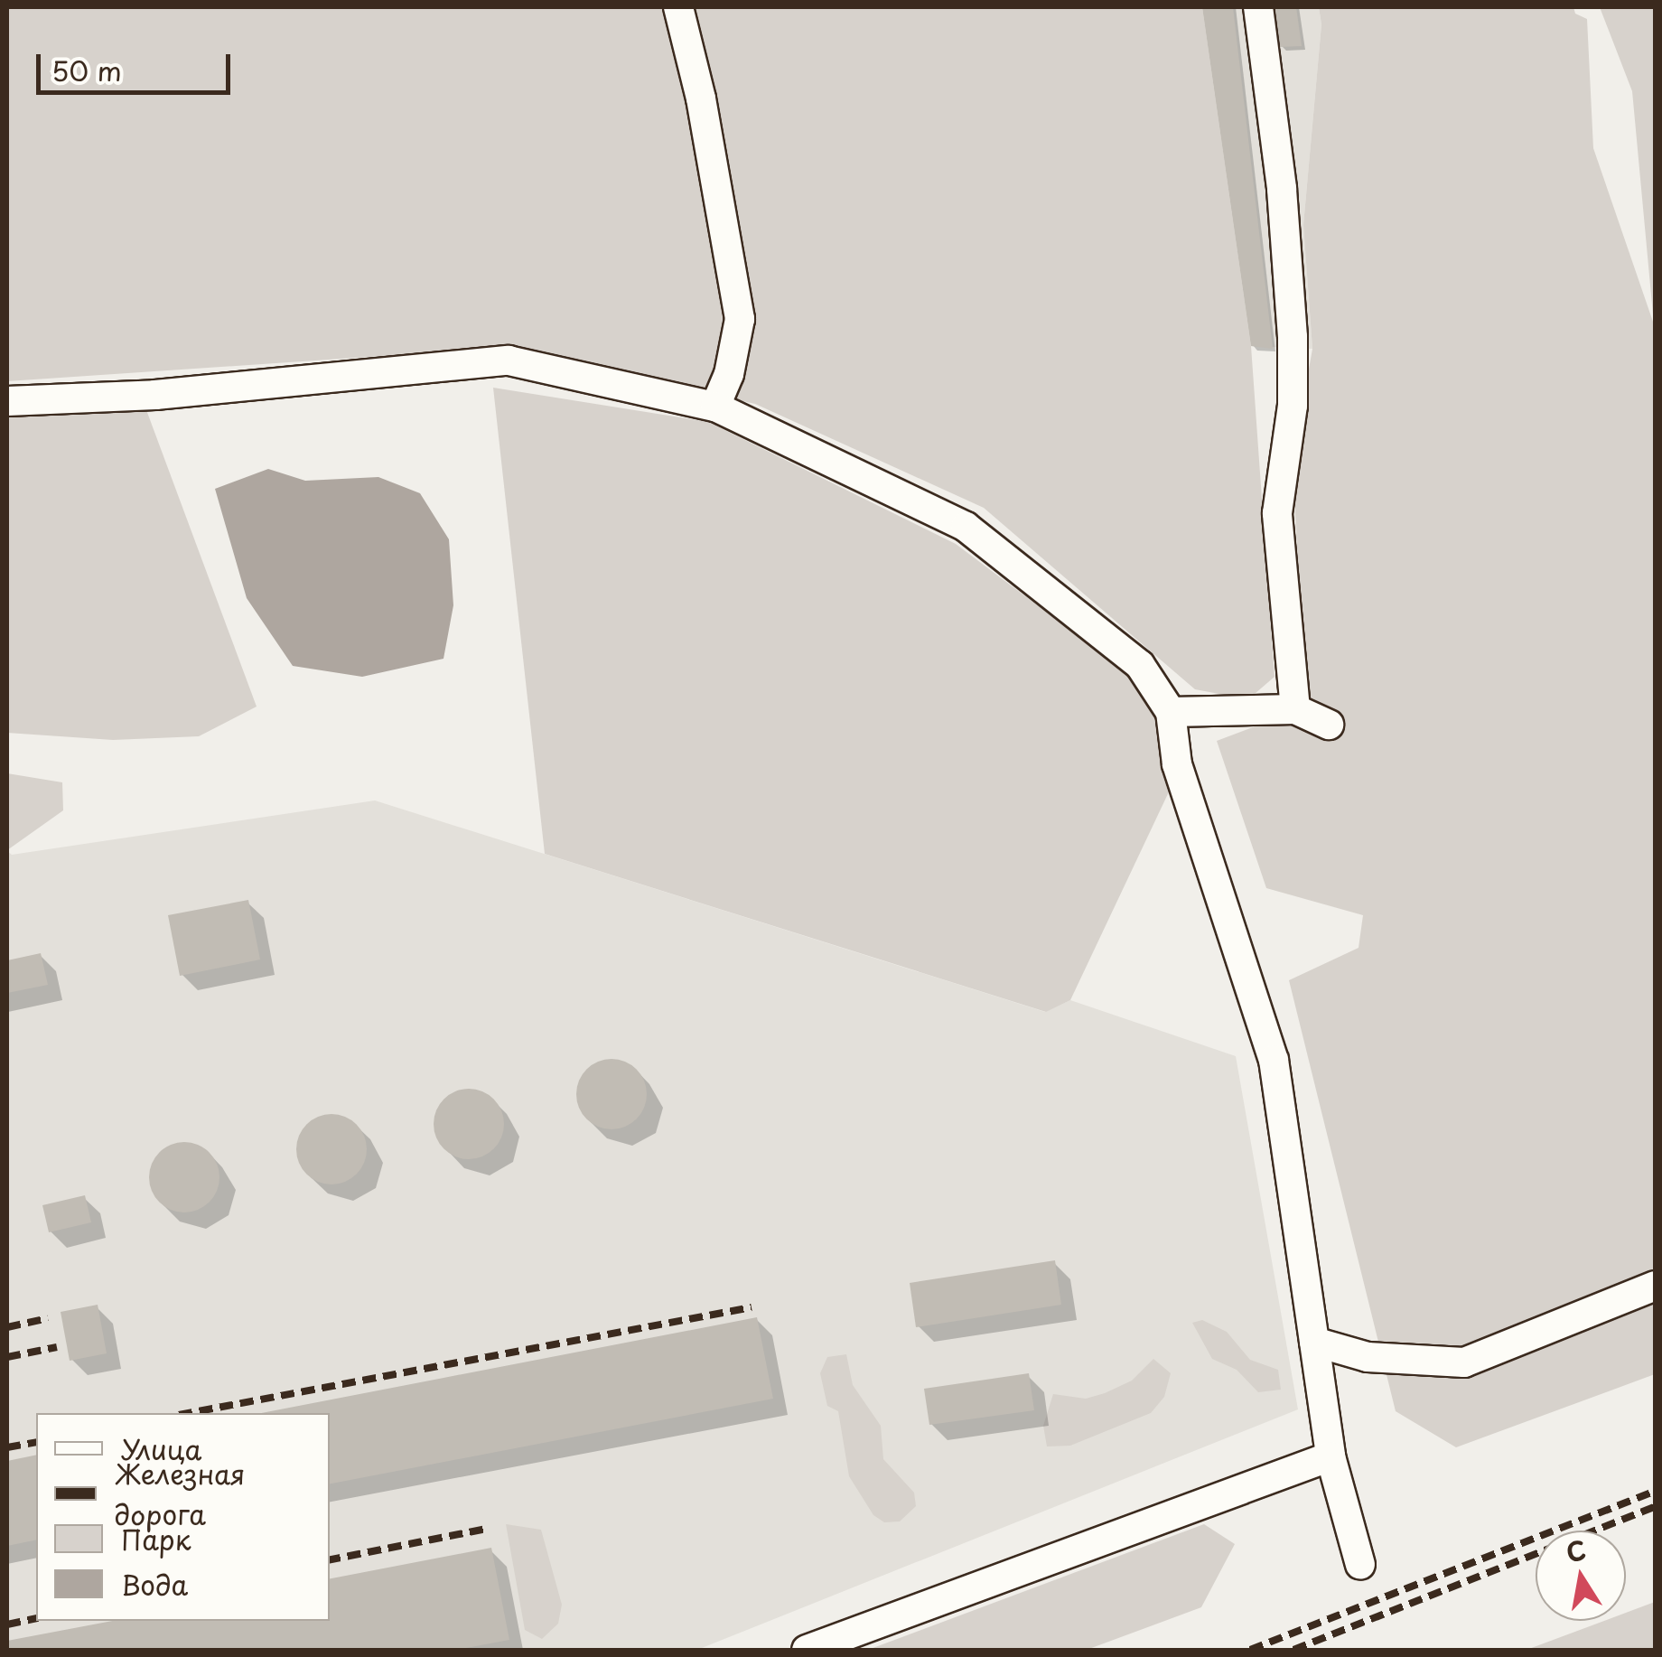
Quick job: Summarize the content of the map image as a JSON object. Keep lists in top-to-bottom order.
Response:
{
  "legend": [
    "Улица",
    "Железная дорога",
    "Парк",
    "Вода"
  ],
  "scale_bar": "50 m",
  "north": "top"
}
